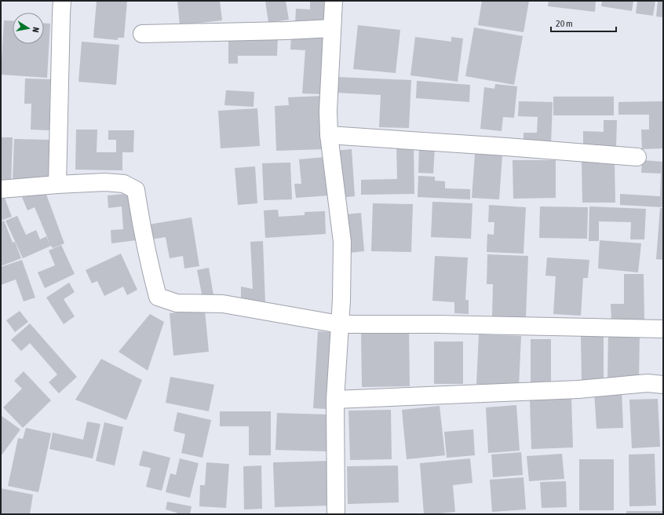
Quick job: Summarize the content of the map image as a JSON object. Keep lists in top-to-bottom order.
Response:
{
  "scale_bar": "20 m",
  "north": "right"
}
